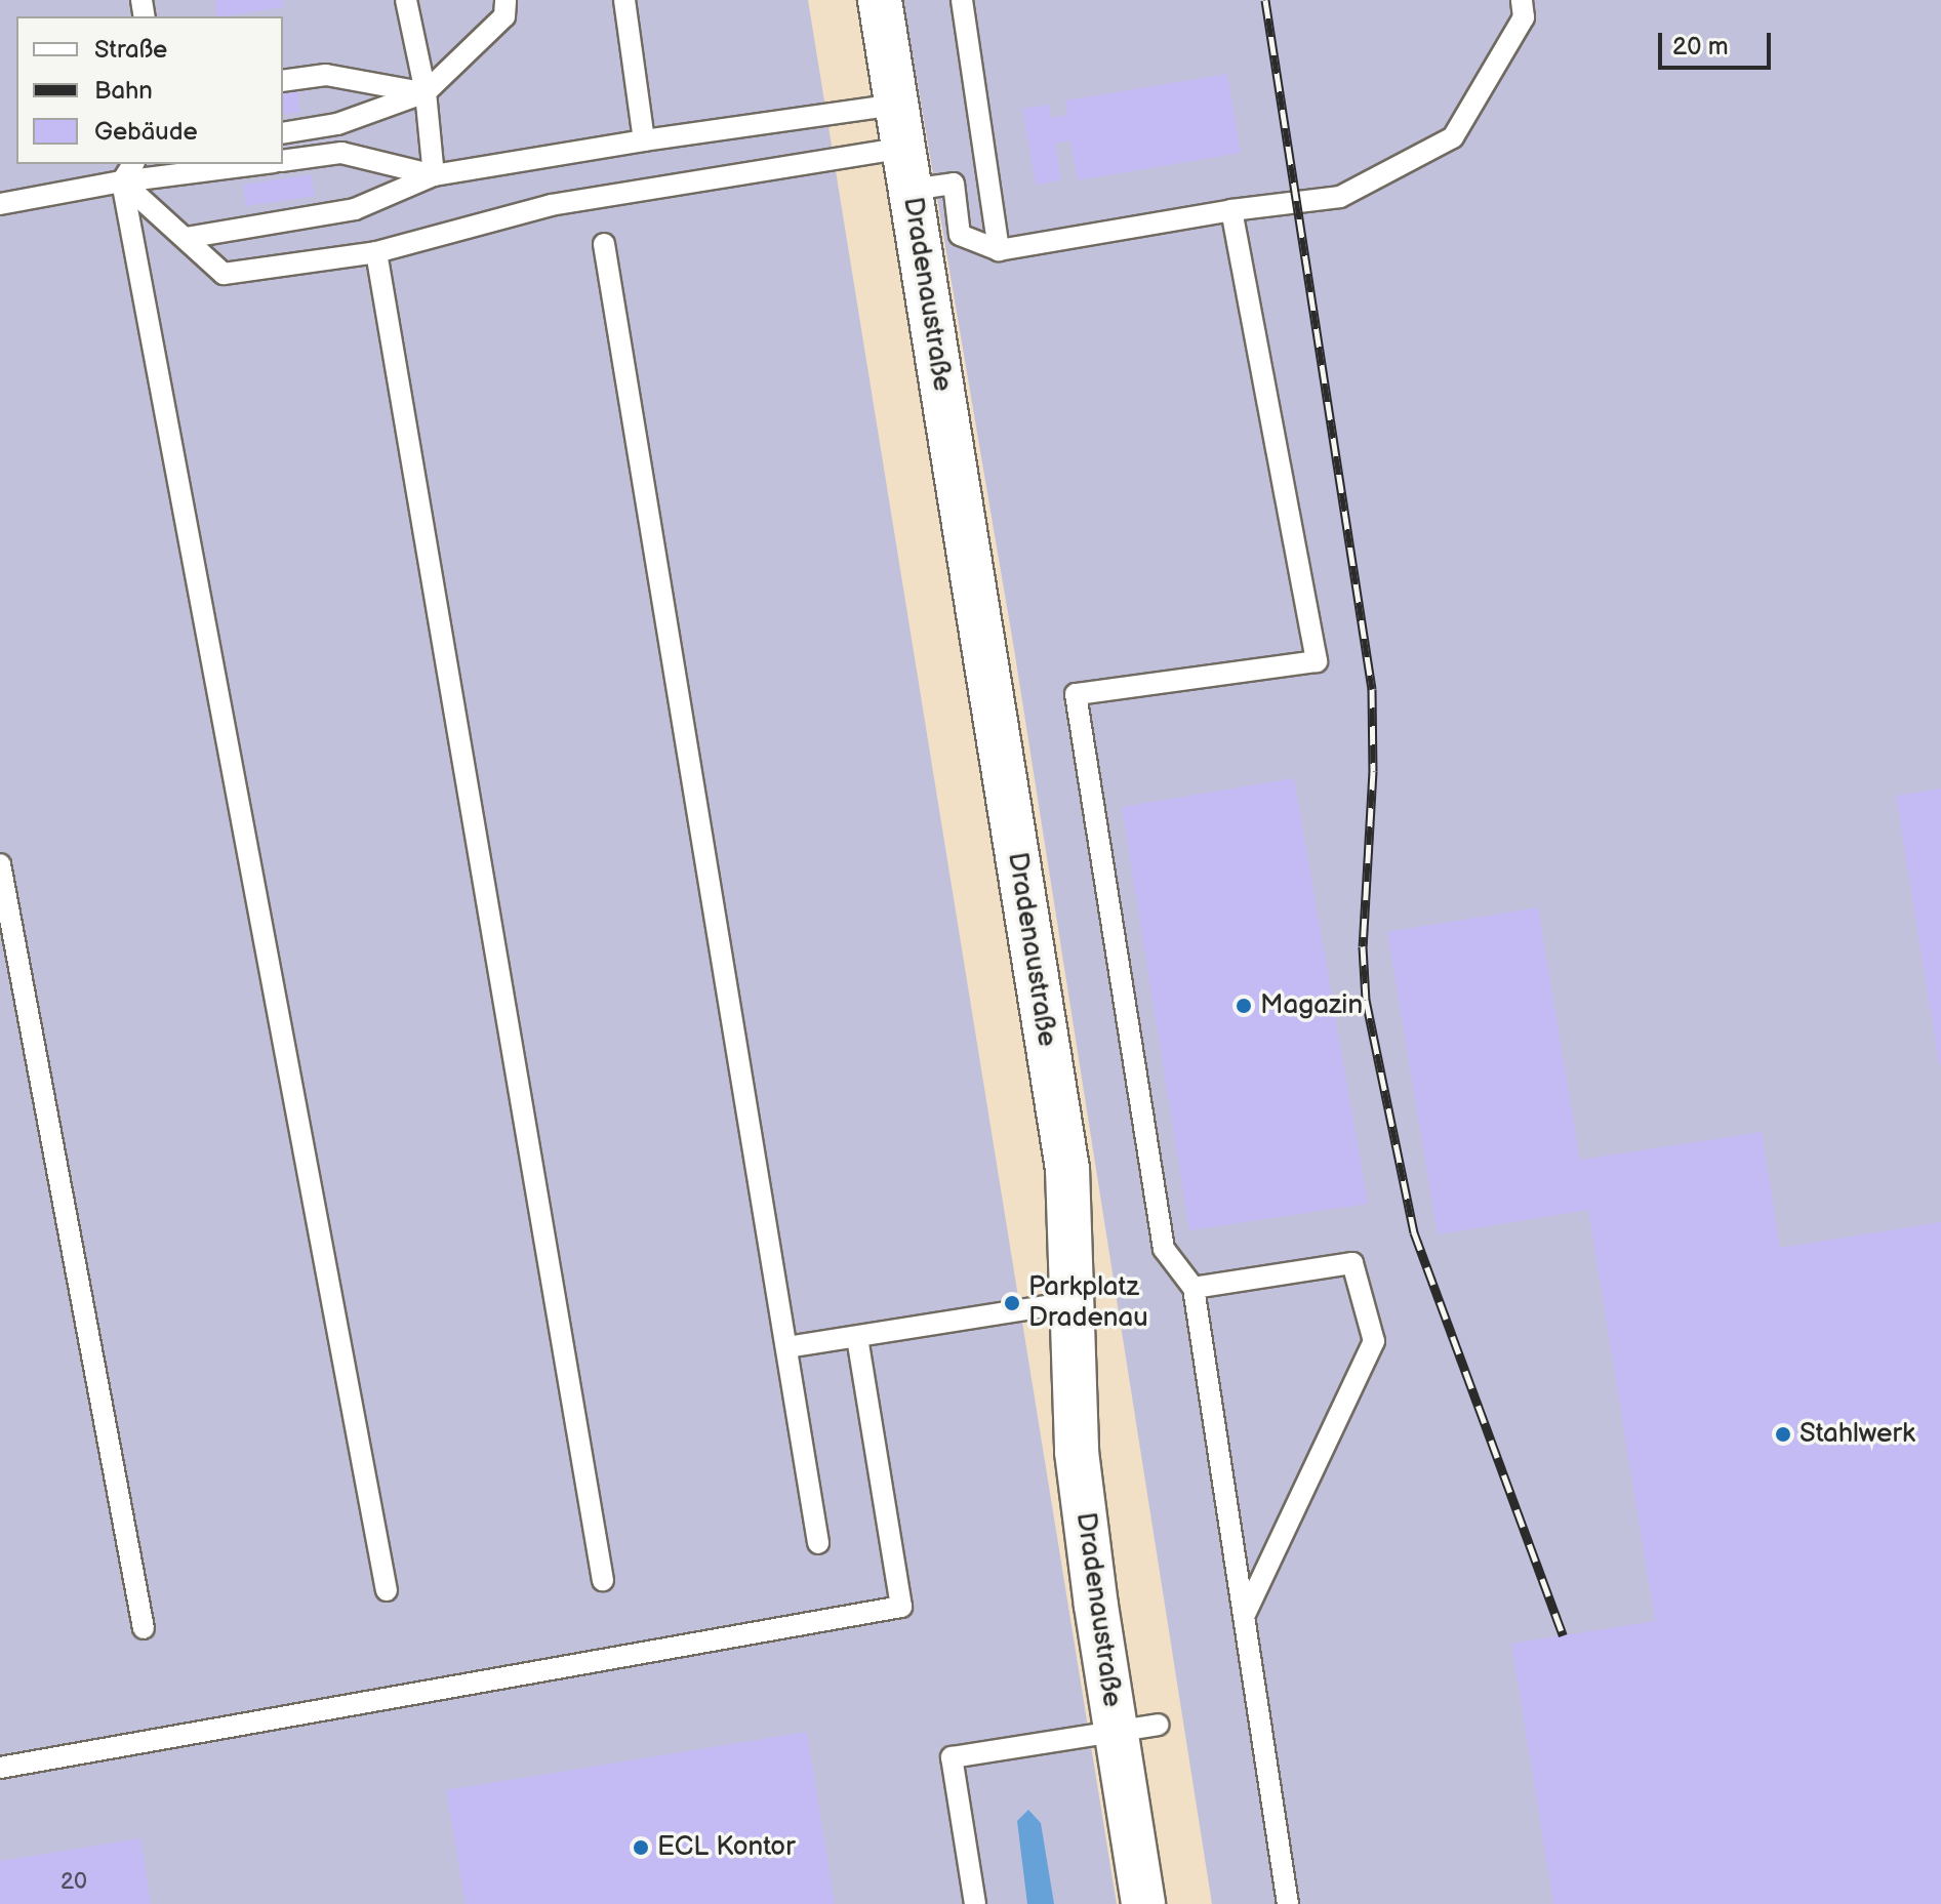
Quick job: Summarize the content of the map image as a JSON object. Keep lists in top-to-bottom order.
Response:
{
  "streets": {
    "street": ["Dradenaustraße"]
  },
  "places": [
    "Magazin",
    "Parkplatz Dradenau",
    "Stahlwerk",
    "ECL Kontor"
  ],
  "house_numbers": ["20"],
  "legend": ["Straße", "Bahn", "Gebäude"],
  "scale_bar": "20 m"
}
